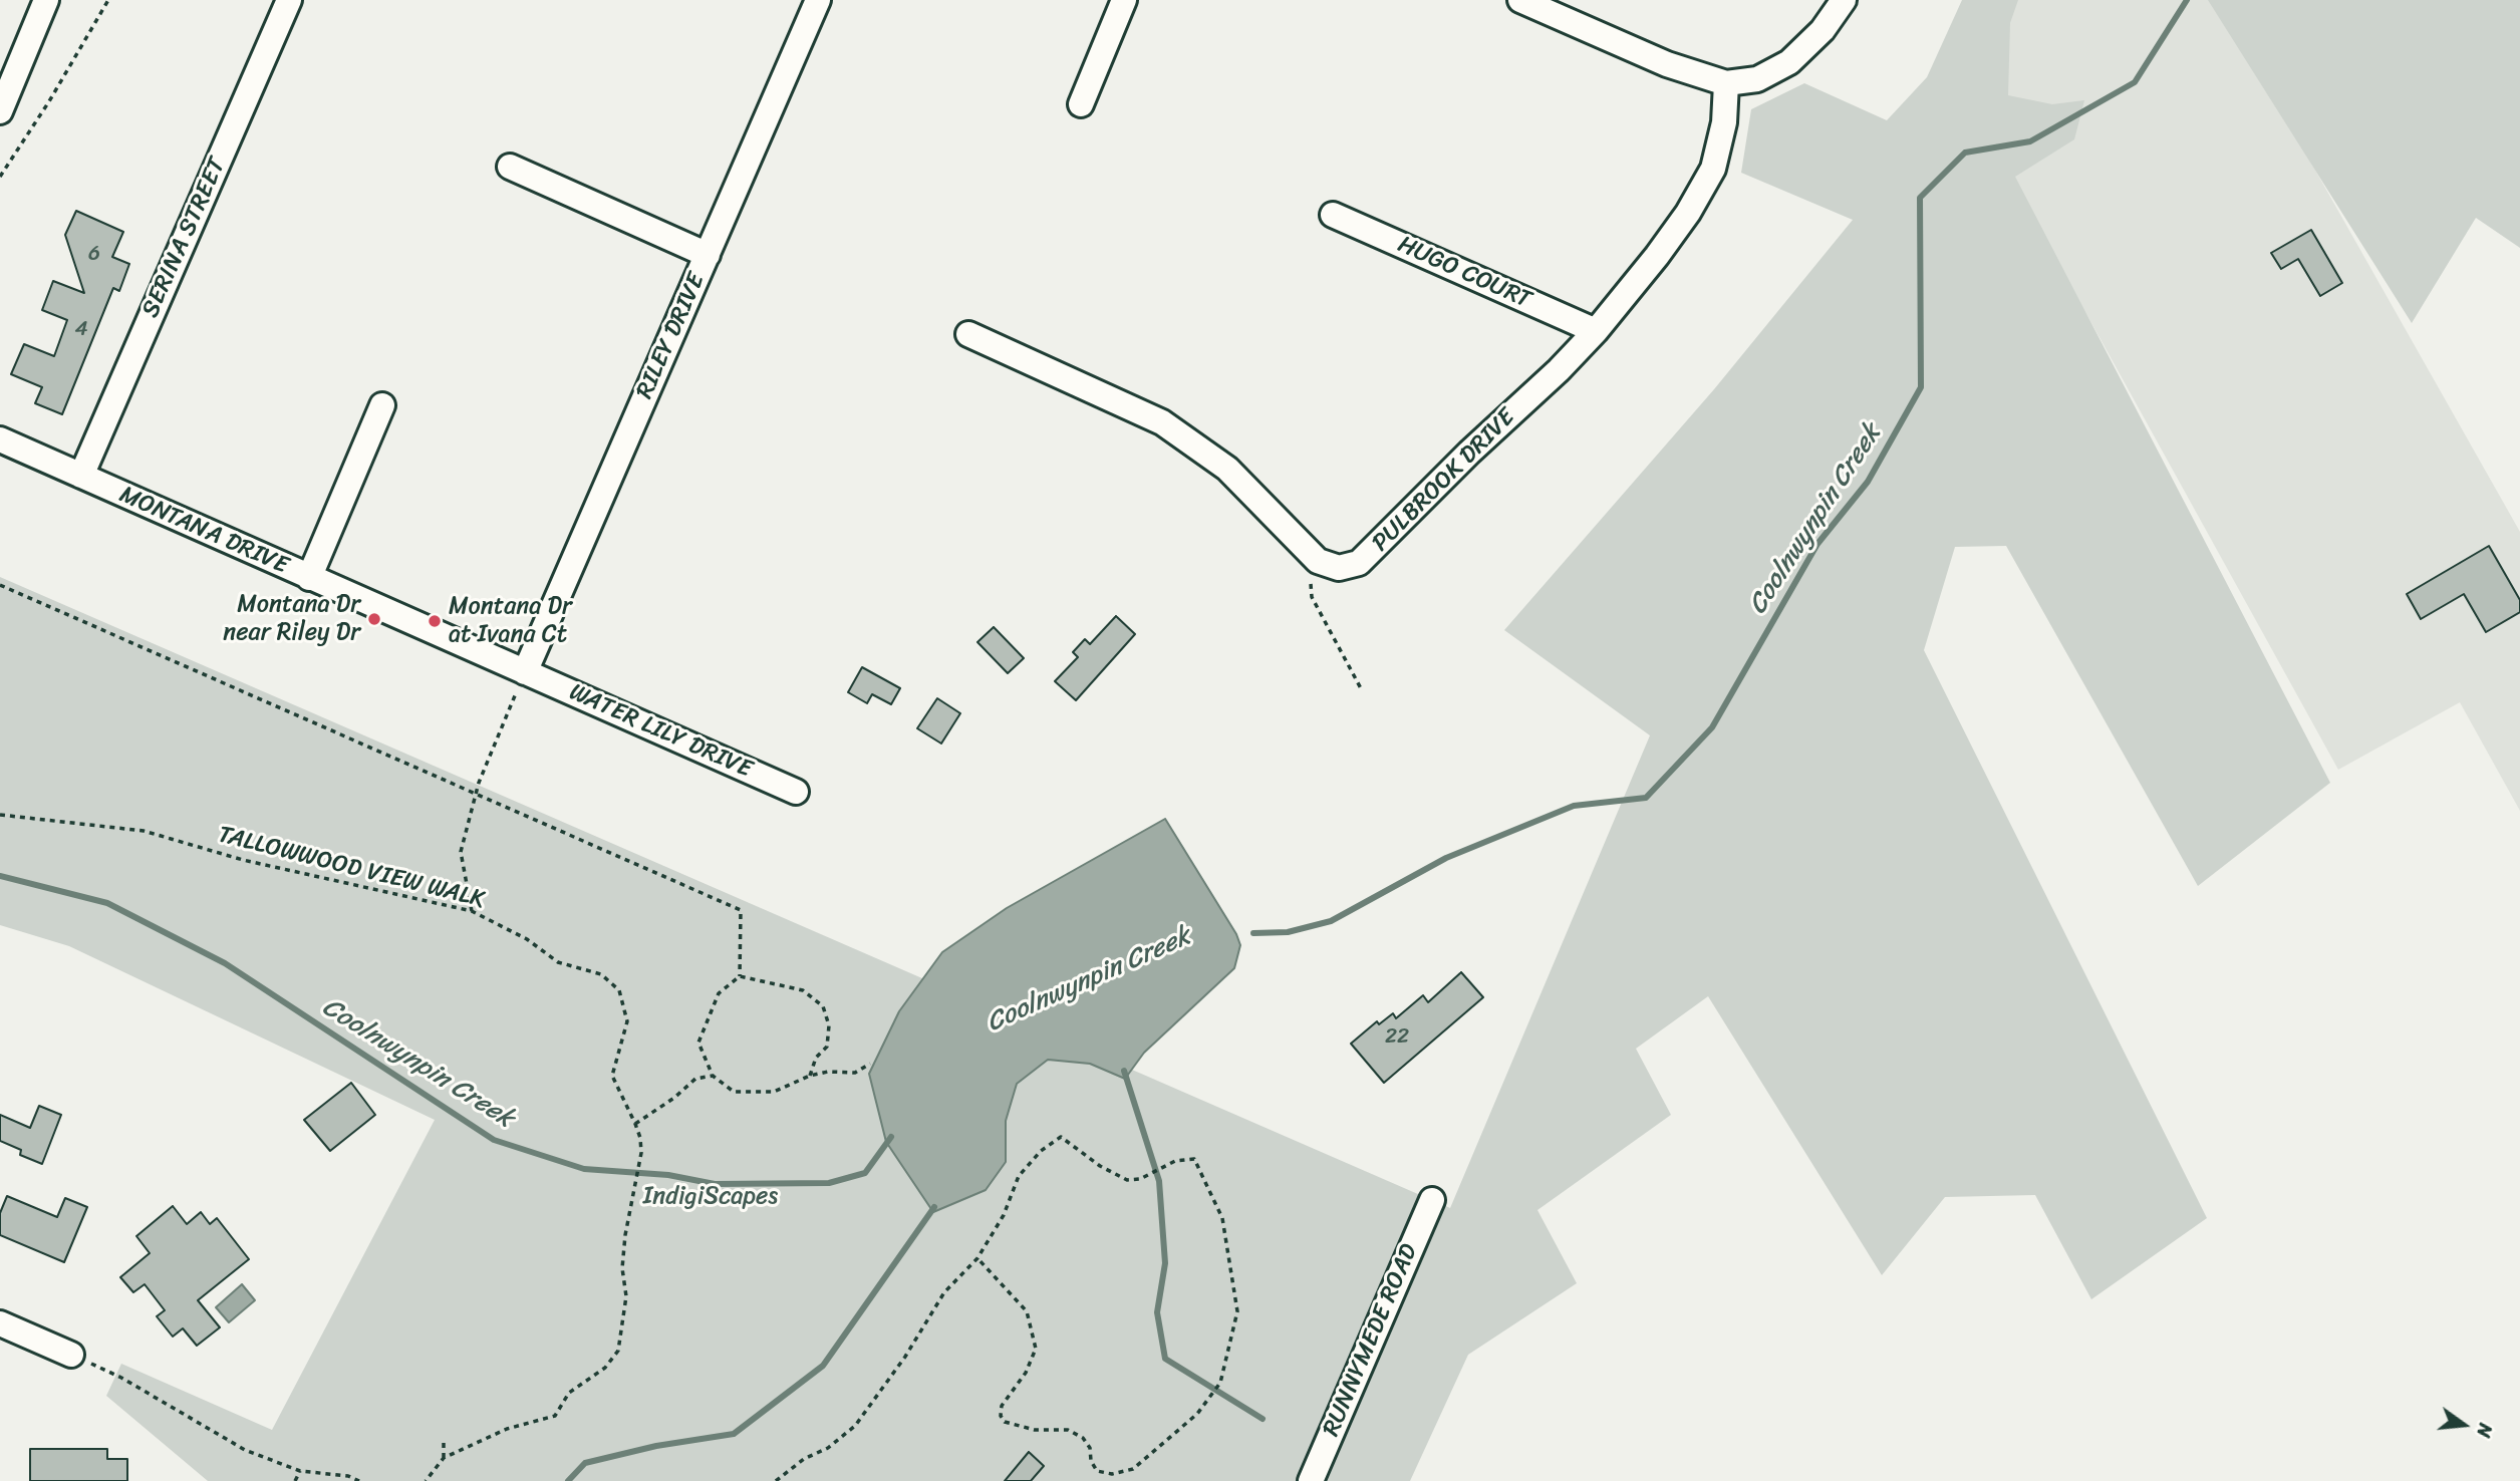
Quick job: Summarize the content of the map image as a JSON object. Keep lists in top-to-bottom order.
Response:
{
  "streets": {
    "street": [
      "SERINA STREET",
      "HUGO COURT",
      "RILEY DRIVE",
      "PULBROOK DRIVE",
      "MONTANA DRIVE",
      "WATER LILY DRIVE",
      "RUNNYMEDE ROAD"
    ],
    "path": ["TALLOWWOOD VIEW WALK"]
  },
  "crossings": [
    ["SERINA STREET", "MONTANA DRIVE"],
    ["HUGO COURT", "PULBROOK DRIVE"],
    ["RILEY DRIVE", "MONTANA DRIVE"],
    ["RILEY DRIVE", "WATER LILY DRIVE"],
    ["MONTANA DRIVE", "WATER LILY DRIVE"]
  ],
  "water": ["Coolnwynpin Creek"],
  "parks": ["IndigiScapes"],
  "places": ["Montana Dr near Riley Dr", "Montana Dr at Ivana Ct"],
  "house_numbers": ["6", "4", "22"],
  "north": "right"
}
